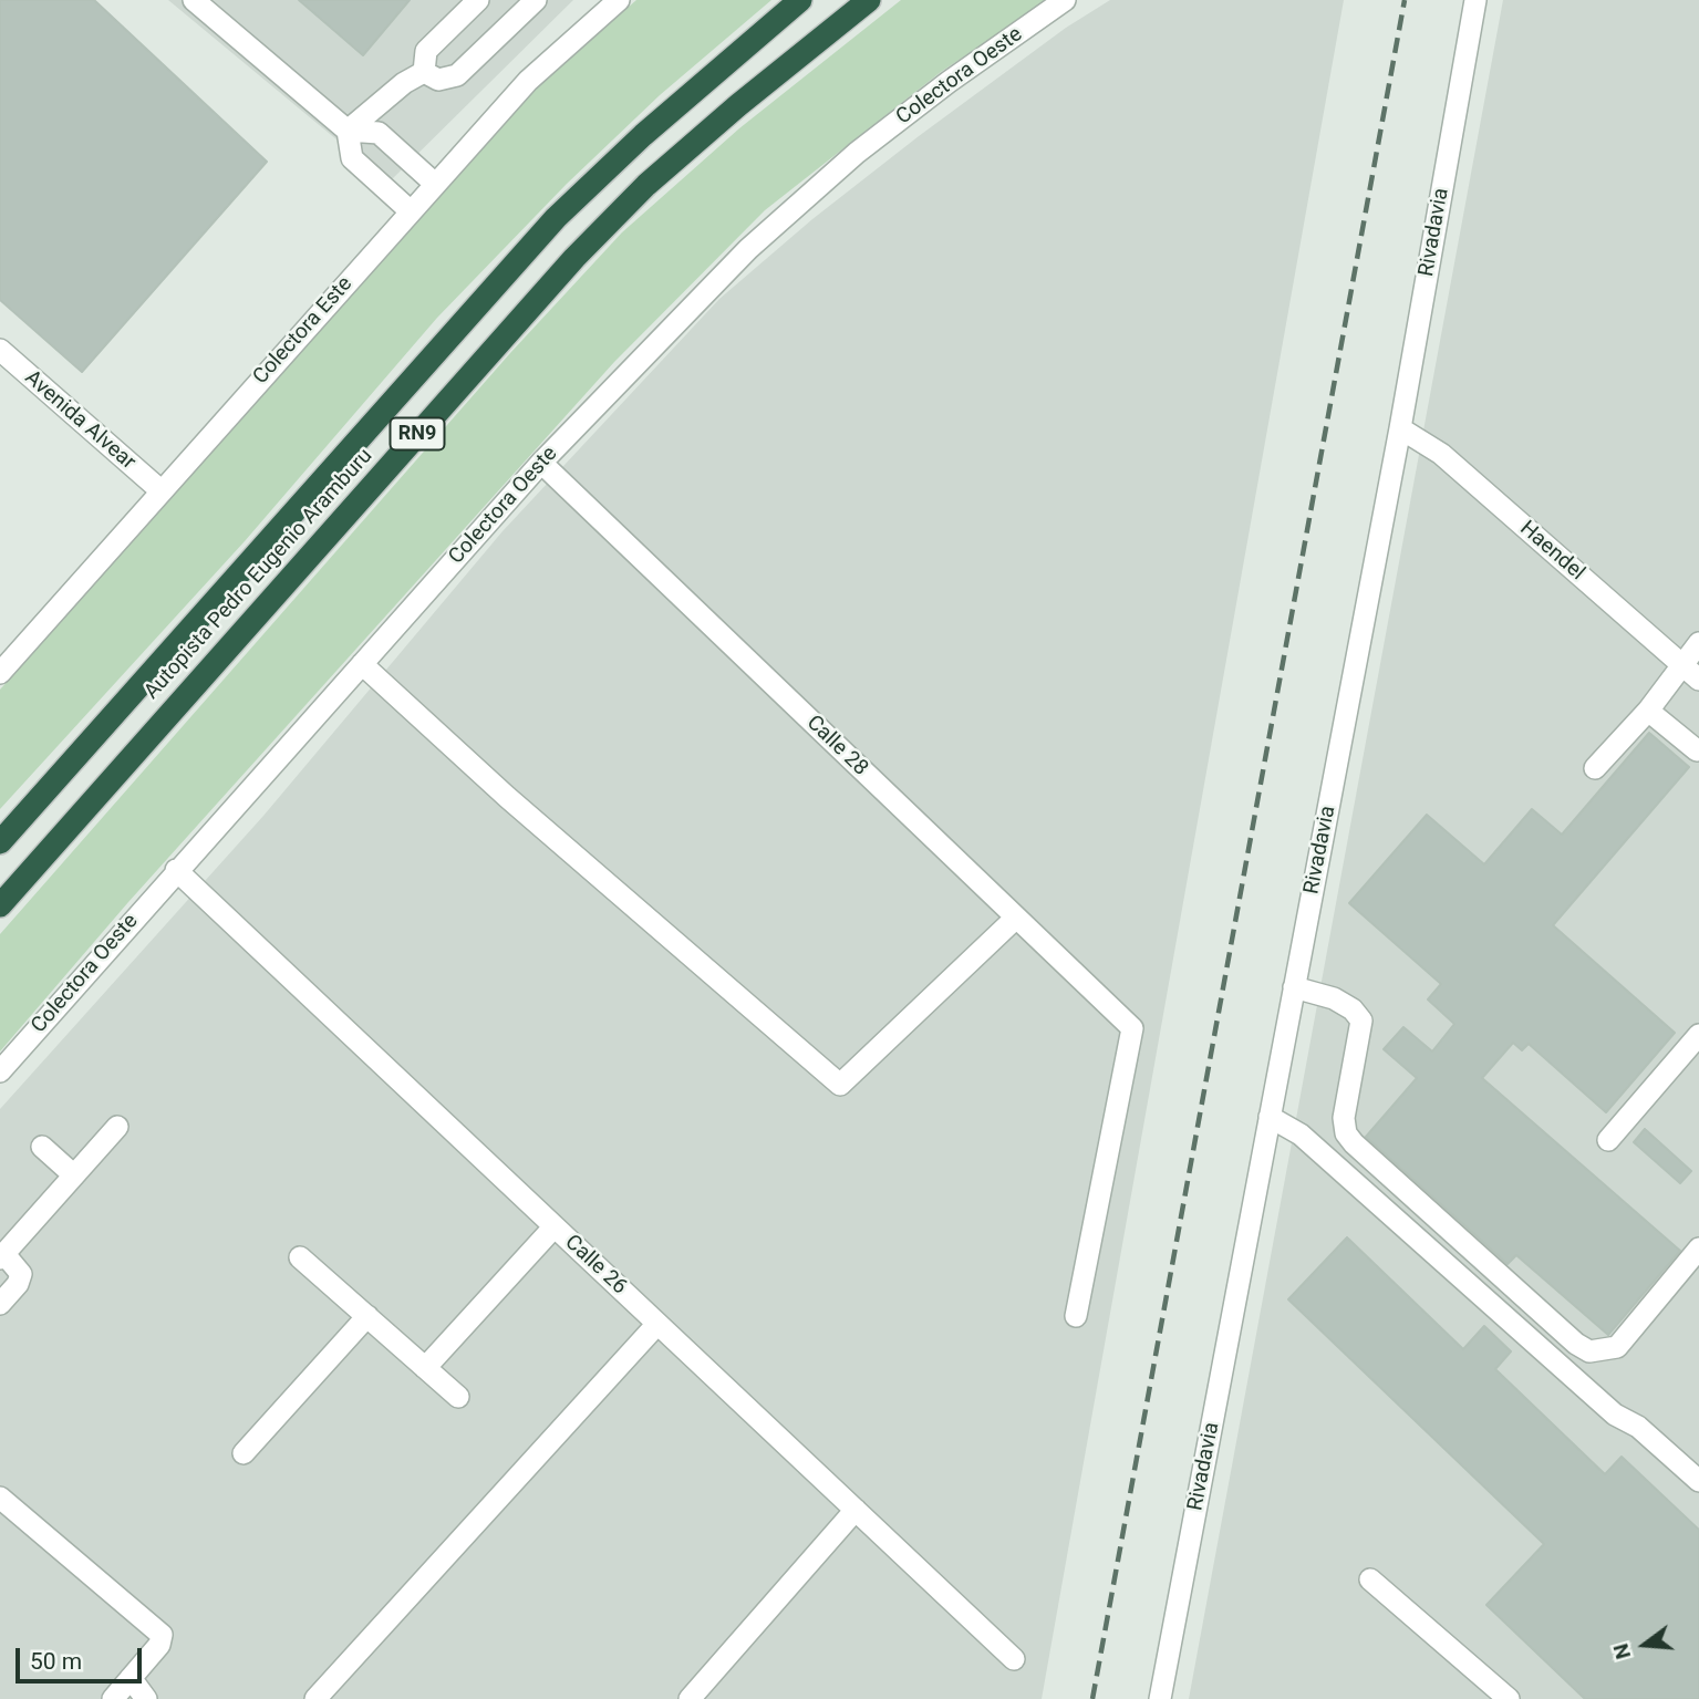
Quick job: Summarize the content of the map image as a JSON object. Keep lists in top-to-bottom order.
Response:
{
  "streets": {
    "highway": ["RN9", "Autopista Pedro Eugenio Aramburu"],
    "street": [
      "Colectora Oeste",
      "Rivadavia",
      "Colectora Este",
      "Avenida Alvear",
      "Haendel",
      "Calle 28",
      "Calle 26"
    ]
  },
  "crossings": [
    ["Colectora Oeste", "Calle 28"],
    ["Colectora Oeste", "Calle 26"],
    ["Rivadavia", "Haendel"],
    ["Colectora Este", "Avenida Alvear"]
  ],
  "scale_bar": "50 m",
  "north": "left"
}
